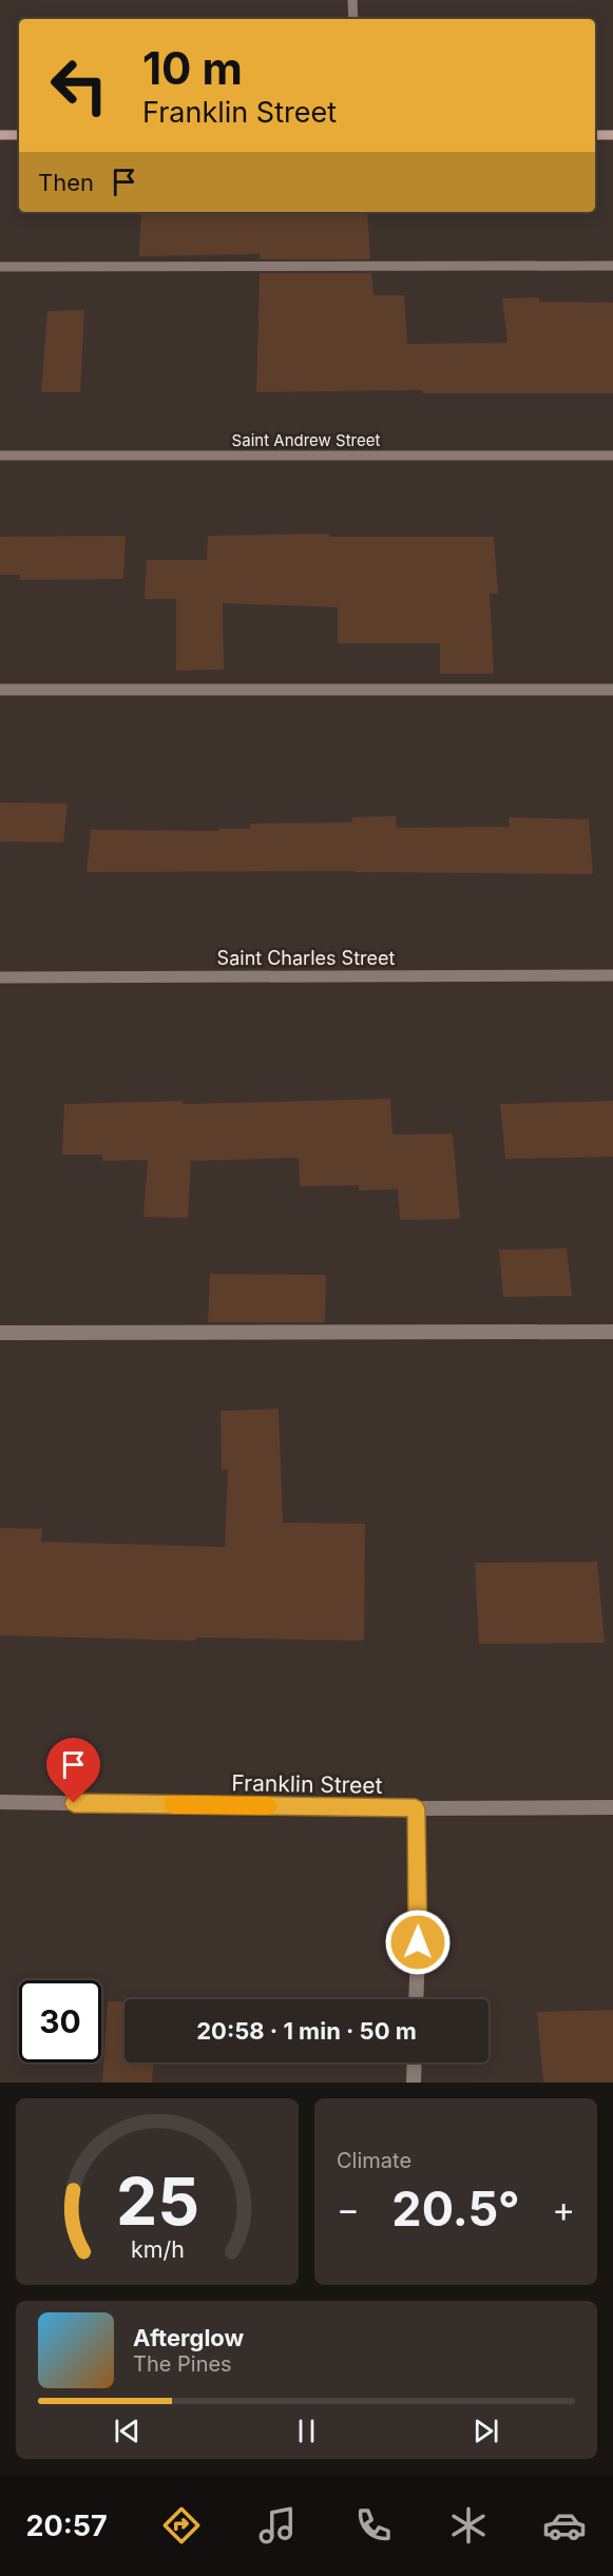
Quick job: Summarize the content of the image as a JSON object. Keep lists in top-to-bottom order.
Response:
{
  "streets": {
    "street": ["Saint Andrew Street", "Saint Charles Street", "Franklin Street"]
  },
  "page": {
    "turn": ["10 m", "Franklin Street"],
    "then": "Then",
    "limit": "30",
    "trip": "20:58 · 1 min · 50 m",
    "tile": "Climate",
    "heat": ["−", "20.5°", "+"],
    "song": ["Afterglow", "The Pines"],
    "tabs": "20:57",
    "gauge": ["25", "km/h"]
  }
}
